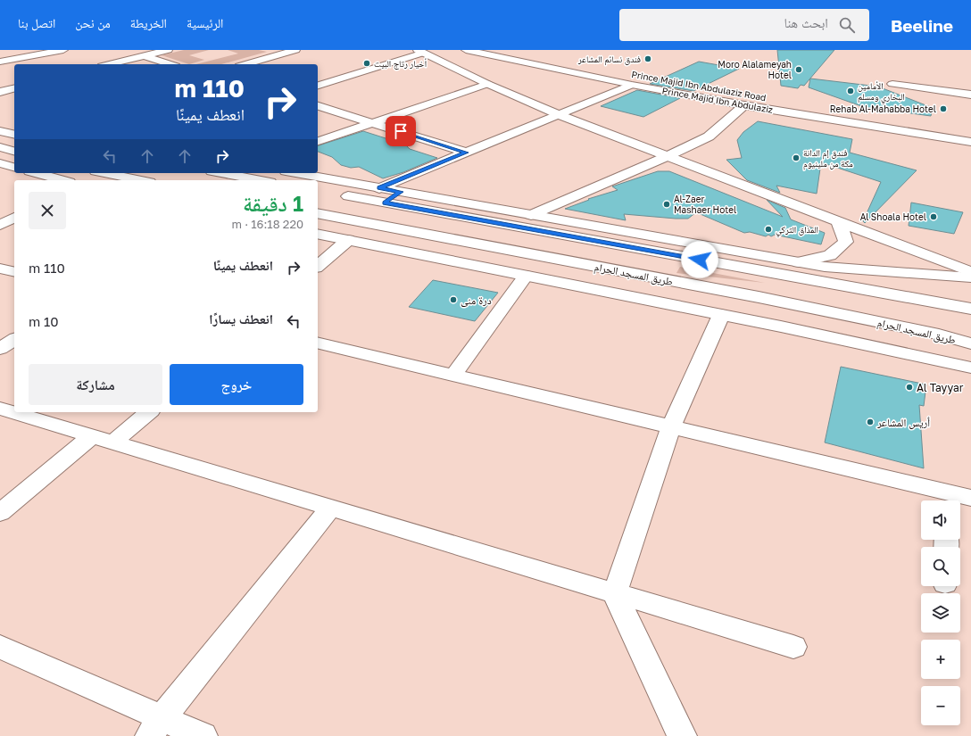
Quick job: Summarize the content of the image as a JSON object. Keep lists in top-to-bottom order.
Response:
{
  "streets": {
    "street": ["Prince Majid Ibn Abdulaziz Road", "Prince Majid Ibn Abdulaziz", "طريق المسجد الحرام"]
  },
  "places": [
    "فندق نسائم المشاعر",
    "أخيار رتاج البيت",
    "Moro Alalameyah Hotel",
    "الأمامين البخاري ومسلم",
    "Rehab Al-Mahabba Hotel",
    "فندق إم الدانة مكة من ملينيوم",
    "Al-Zaer Mashaer Hotel",
    "Al Shoala Hotel",
    "المذاق التركي",
    "درة منى",
    "Al Tayyar",
    "أريس المشاعر"
  ],
  "page": {
    "header": "Beeline",
    "search": "ابحث هنا",
    "nav": [
      "الرئيسية",
      "الخريطة",
      "من نحن",
      "اتصل بنا"
    ],
    "turn": ["110 m", "انعطف يمينًا"],
    "heading": ["1 دقيقة", "220 m · 16:18"],
    "list": [
      {
        "name": "انعطف يمينًا",
        "value": "110 m"
      },
      {
        "name": "انعطف يسارًا",
        "value": "10 m"
      }
    ],
    "buttons": ["خروج", "مشاركة"],
    "map_buttons": ["+", "−"]
  }
}
